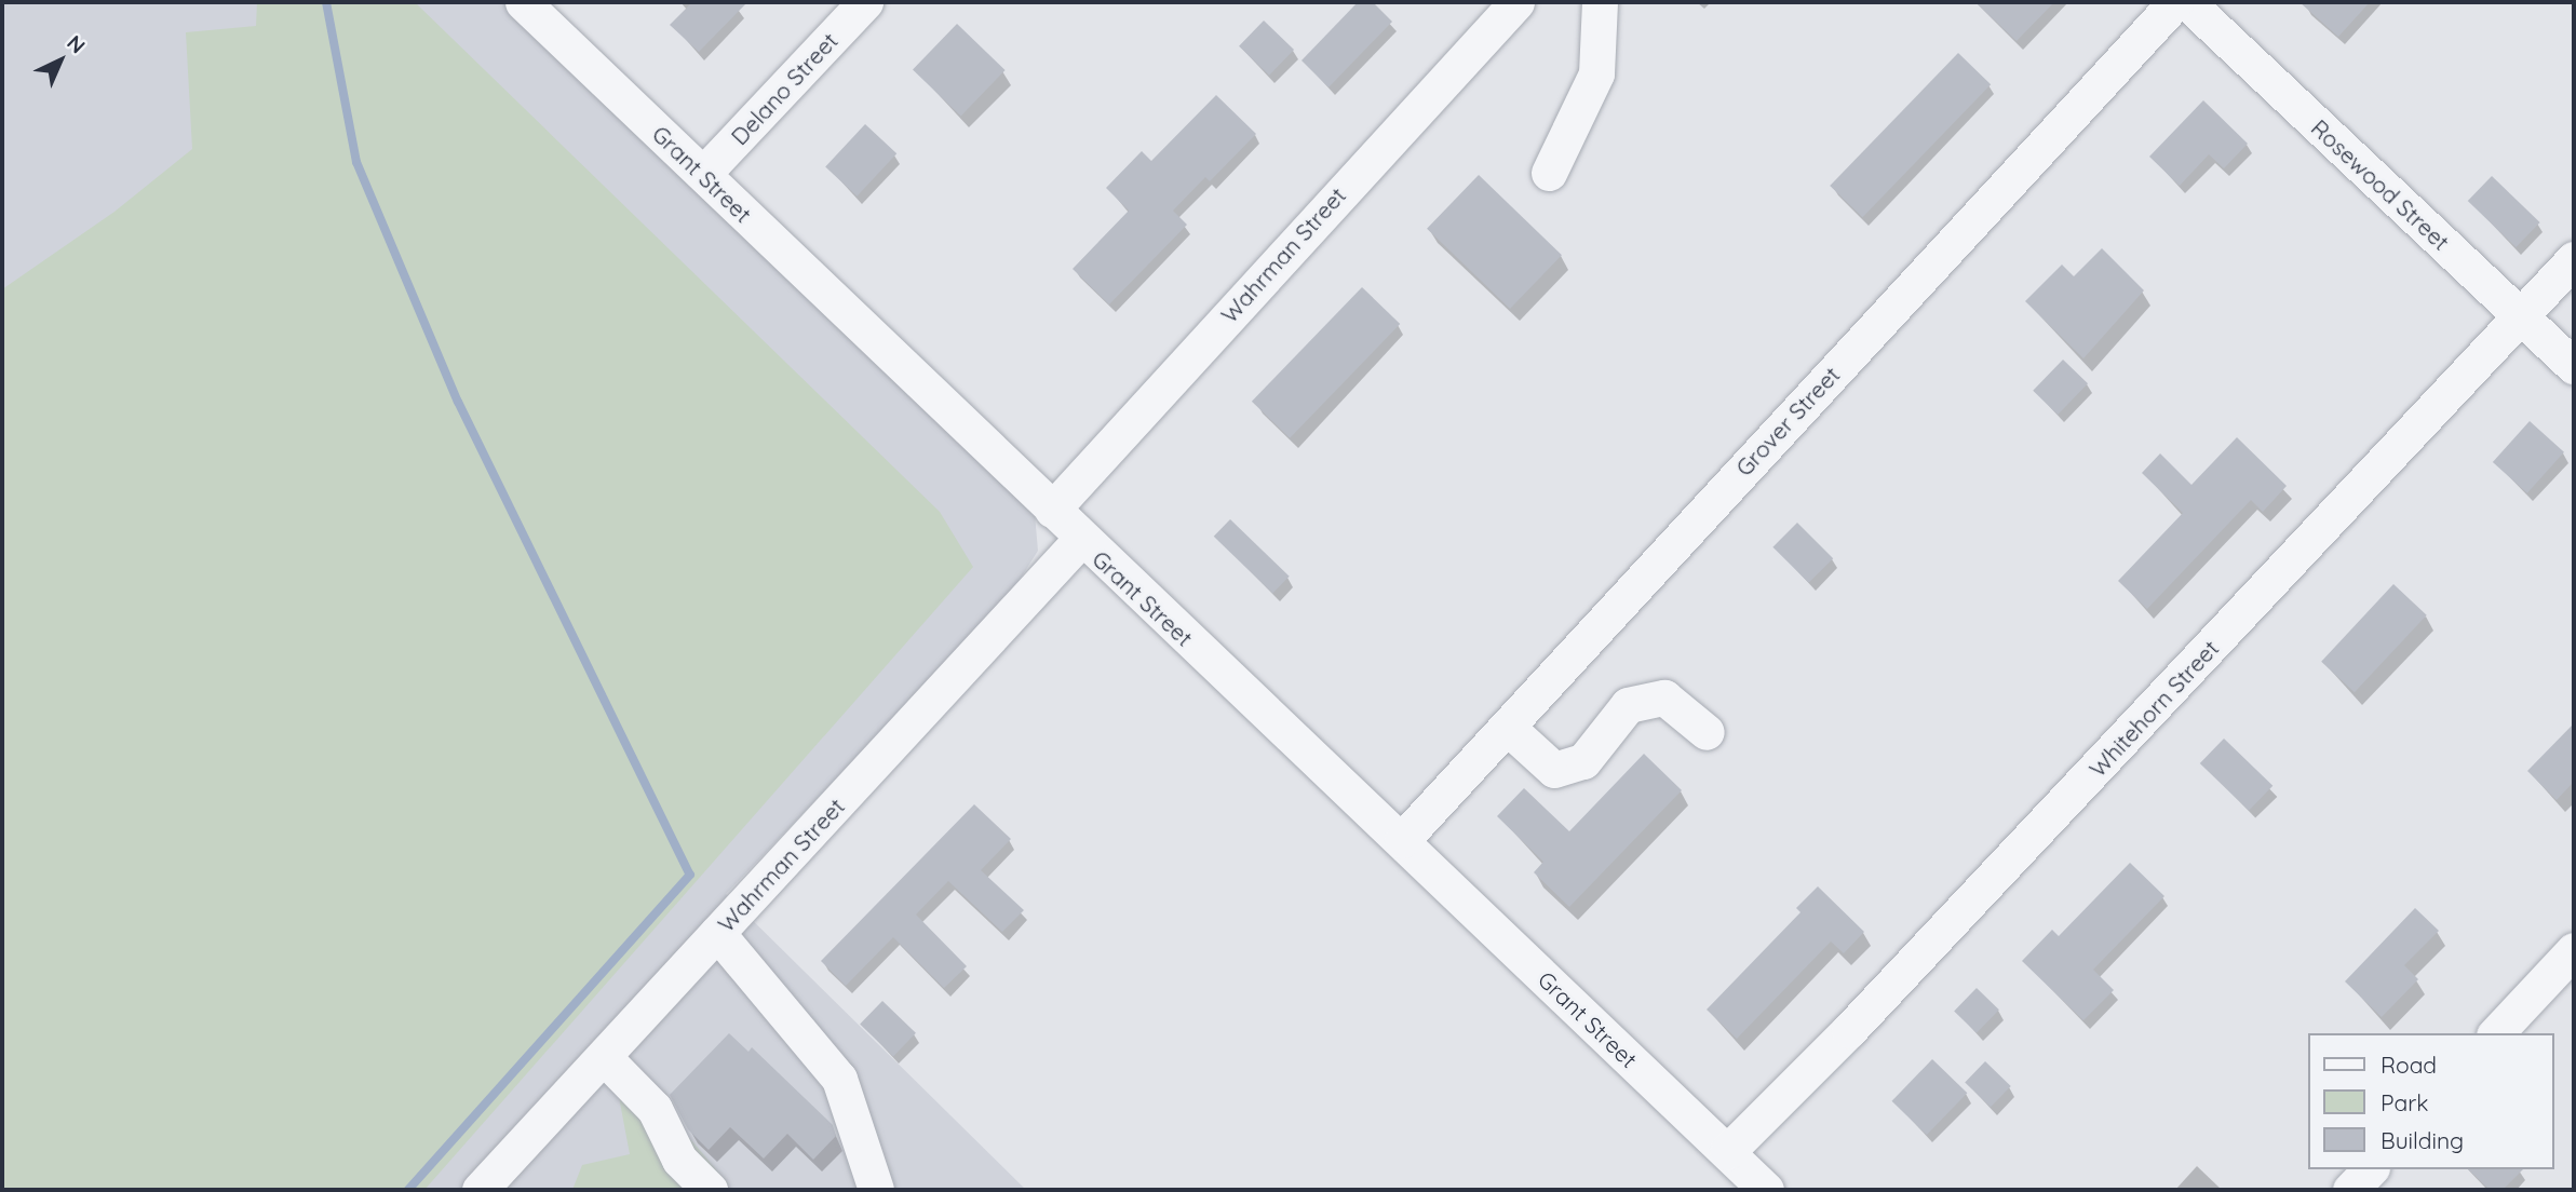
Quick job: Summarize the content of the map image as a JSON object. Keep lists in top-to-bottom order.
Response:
{
  "streets": {
    "street": [
      "Delano Street",
      "Grant Street",
      "Rosewood Street",
      "Wahrman Street",
      "Grover Street",
      "Whitehorn Street"
    ]
  },
  "crossings": [
    ["Delano Street", "Grant Street"],
    ["Grant Street", "Wahrman Street"],
    ["Grant Street", "Grover Street"],
    ["Grant Street", "Whitehorn Street"],
    ["Rosewood Street", "Whitehorn Street"]
  ],
  "legend": ["Road", "Park", "Building"],
  "north": "top right"
}
